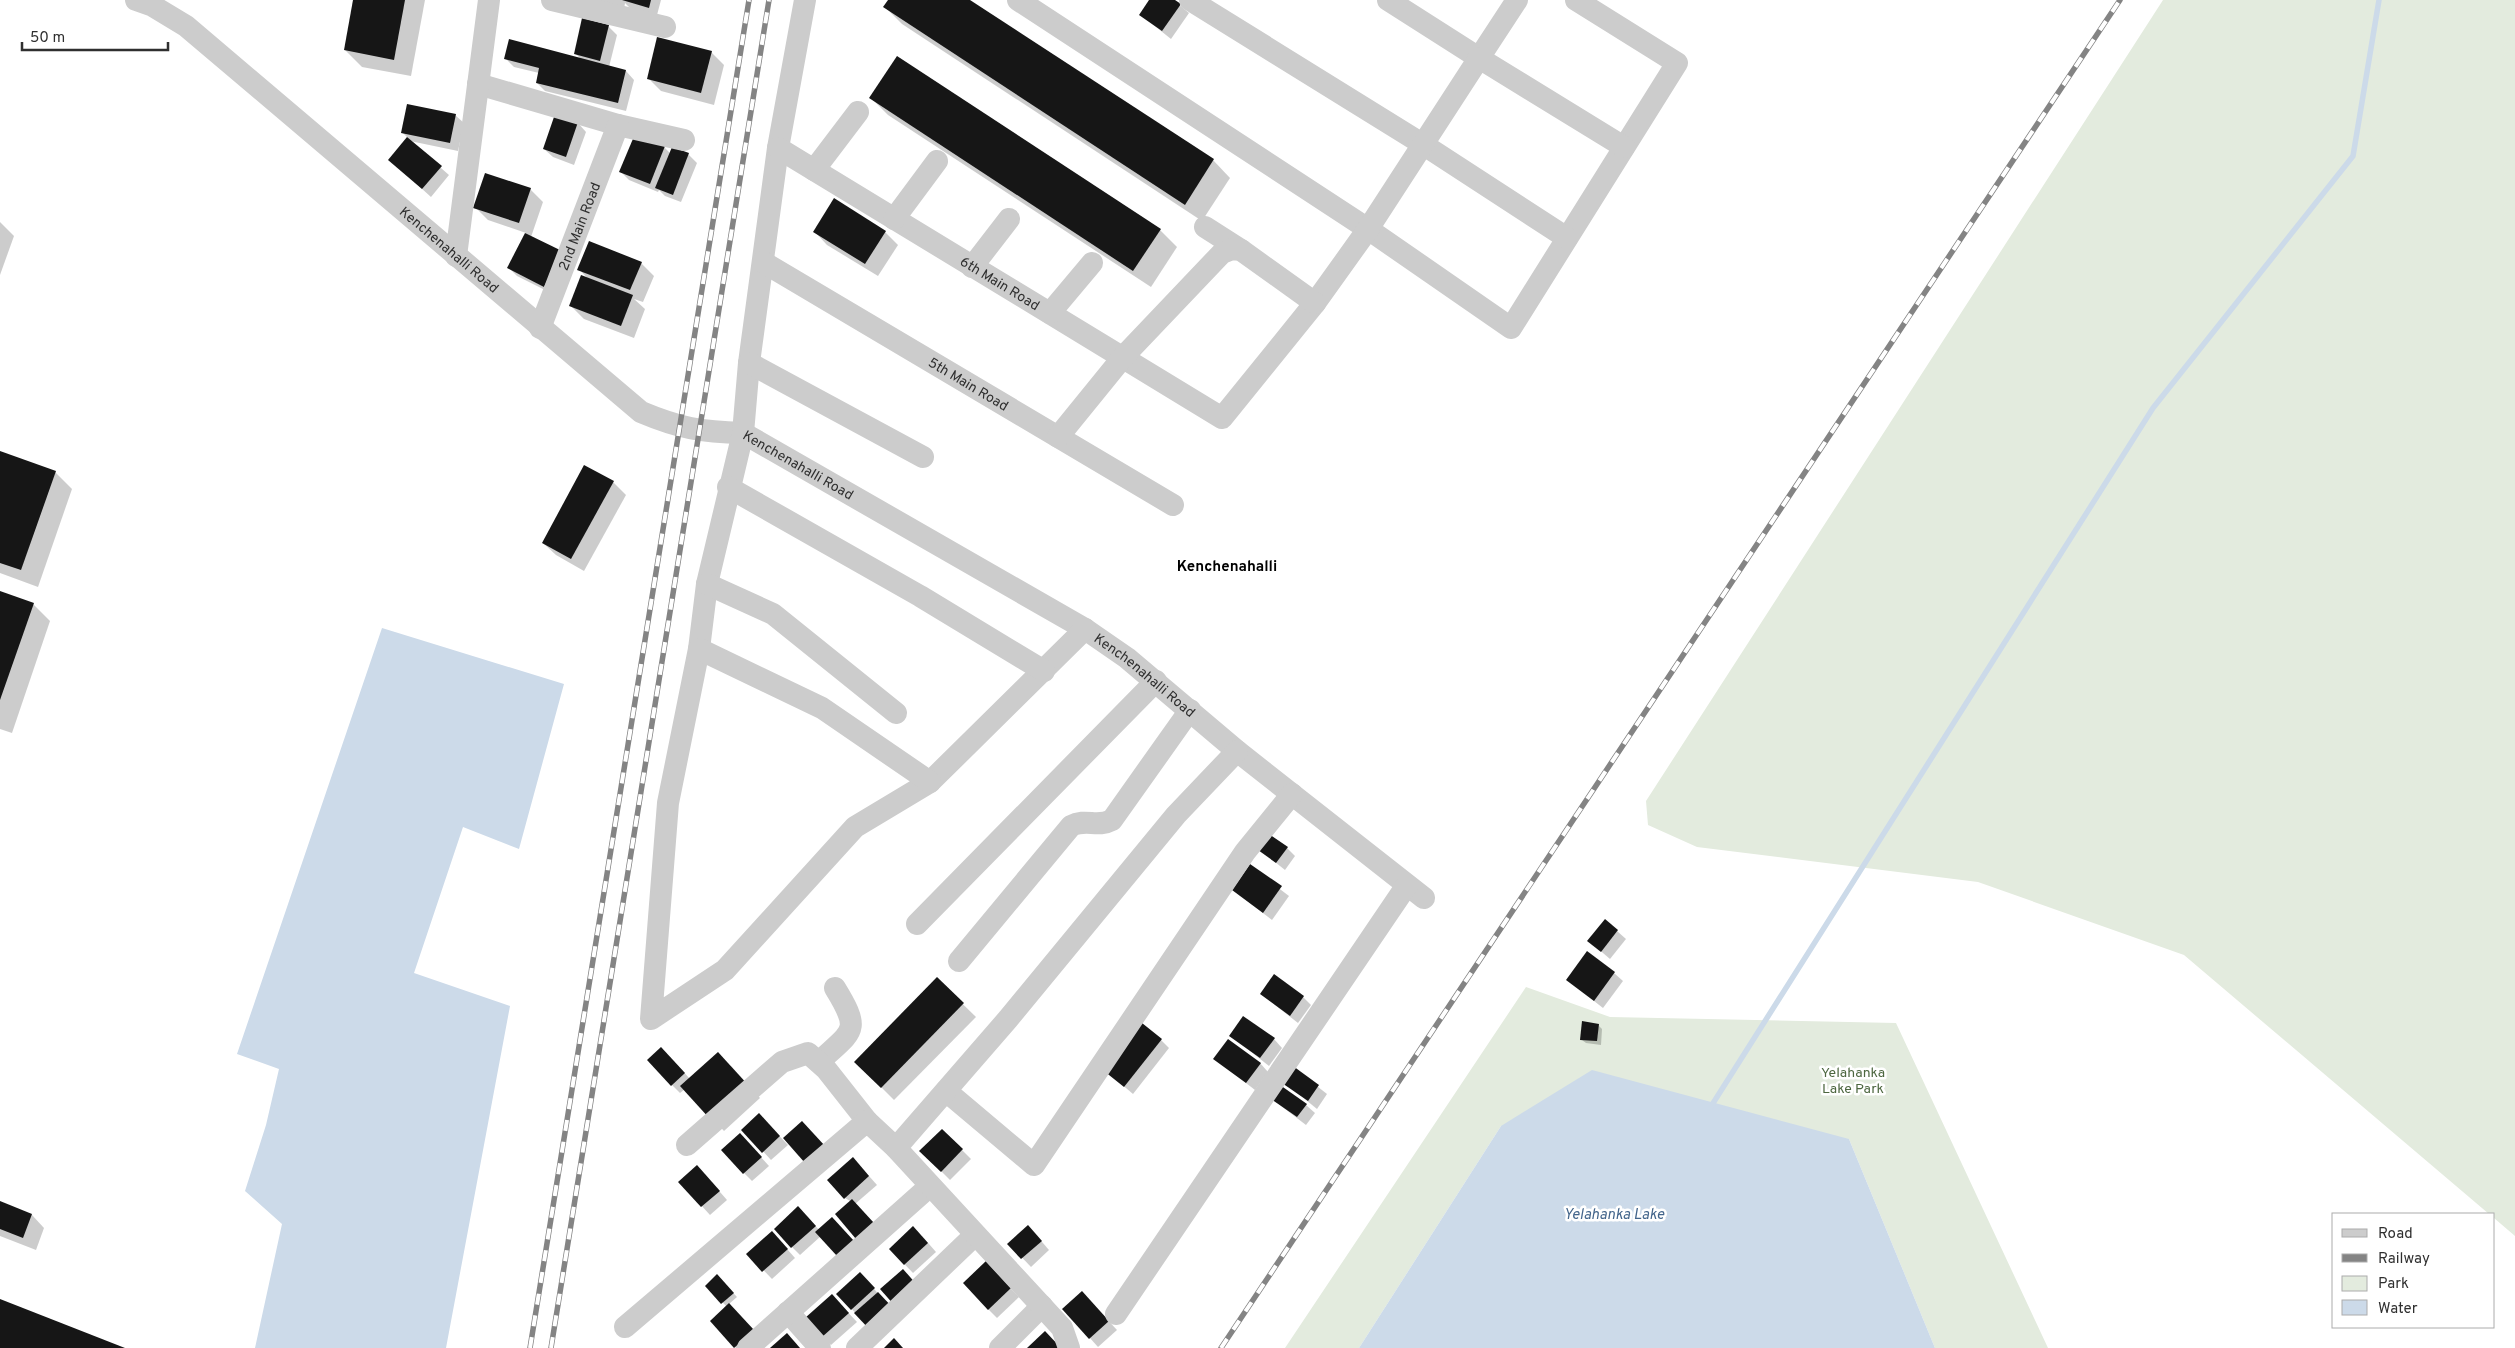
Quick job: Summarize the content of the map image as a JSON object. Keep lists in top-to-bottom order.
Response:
{
  "streets": {
    "street": [
      "2nd Main Road",
      "Kenchenahalli Road",
      "6th Main Road",
      "5th Main Road"
    ]
  },
  "crossings": [
    ["2nd Main Road", "Kenchenahalli Road"]
  ],
  "districts": ["Kenchenahalli"],
  "water": ["Yelahanka Lake"],
  "parks": ["Yelahanka Lake Park"],
  "legend": [
    "Road",
    "Railway",
    "Park",
    "Water"
  ],
  "scale_bar": "50 m"
}
